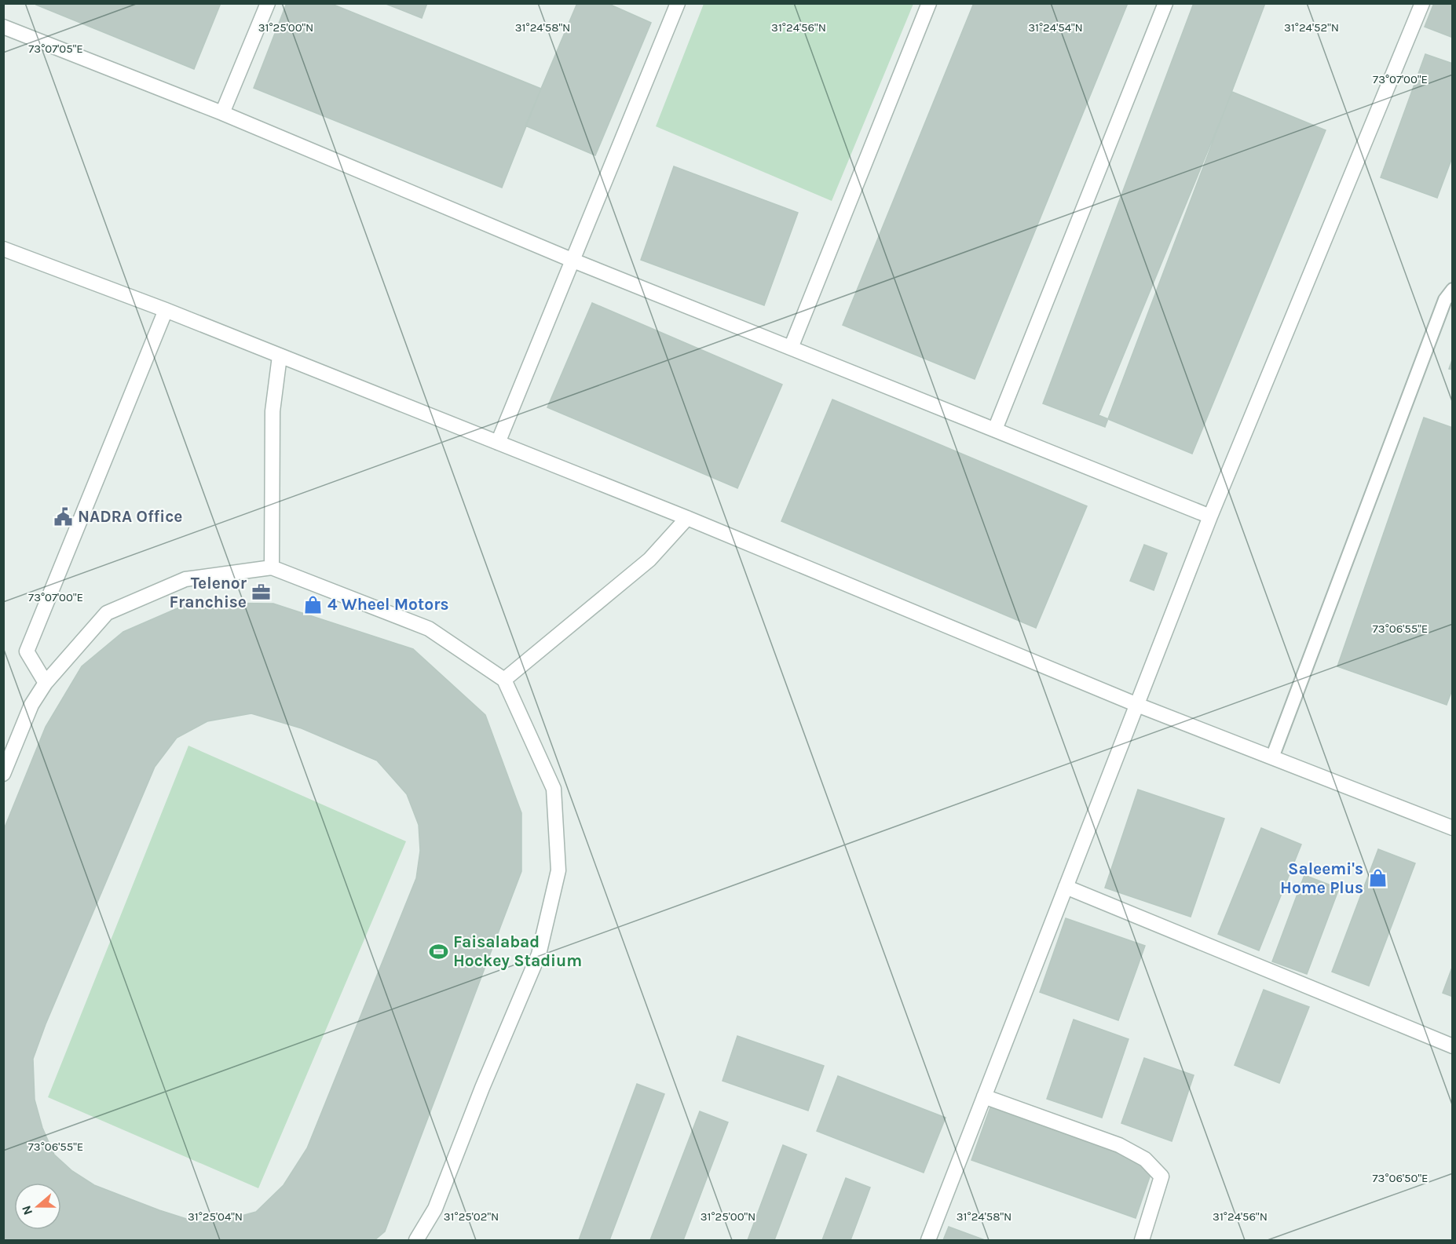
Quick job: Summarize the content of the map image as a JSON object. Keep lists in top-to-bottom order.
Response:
{
  "places": {
    "public building": ["NADRA Office"],
    "office": ["Telenor Franchise"],
    "shop": ["4 Wheel Motors", "Saleemi's Home Plus"],
    "sports": ["Faisalabad Hockey Stadium"]
  },
  "north": "left",
  "coordinates": [
    "31°25'00\"N",
    "31°24'58\"N",
    "31°24'56\"N",
    "31°24'54\"N",
    "31°24'52\"N",
    "73°07'05\"E",
    "73°07'00\"E",
    "73°06'55\"E",
    "73°06'50\"E",
    "31°25'04\"N",
    "31°25'02\"N"
  ]
}
